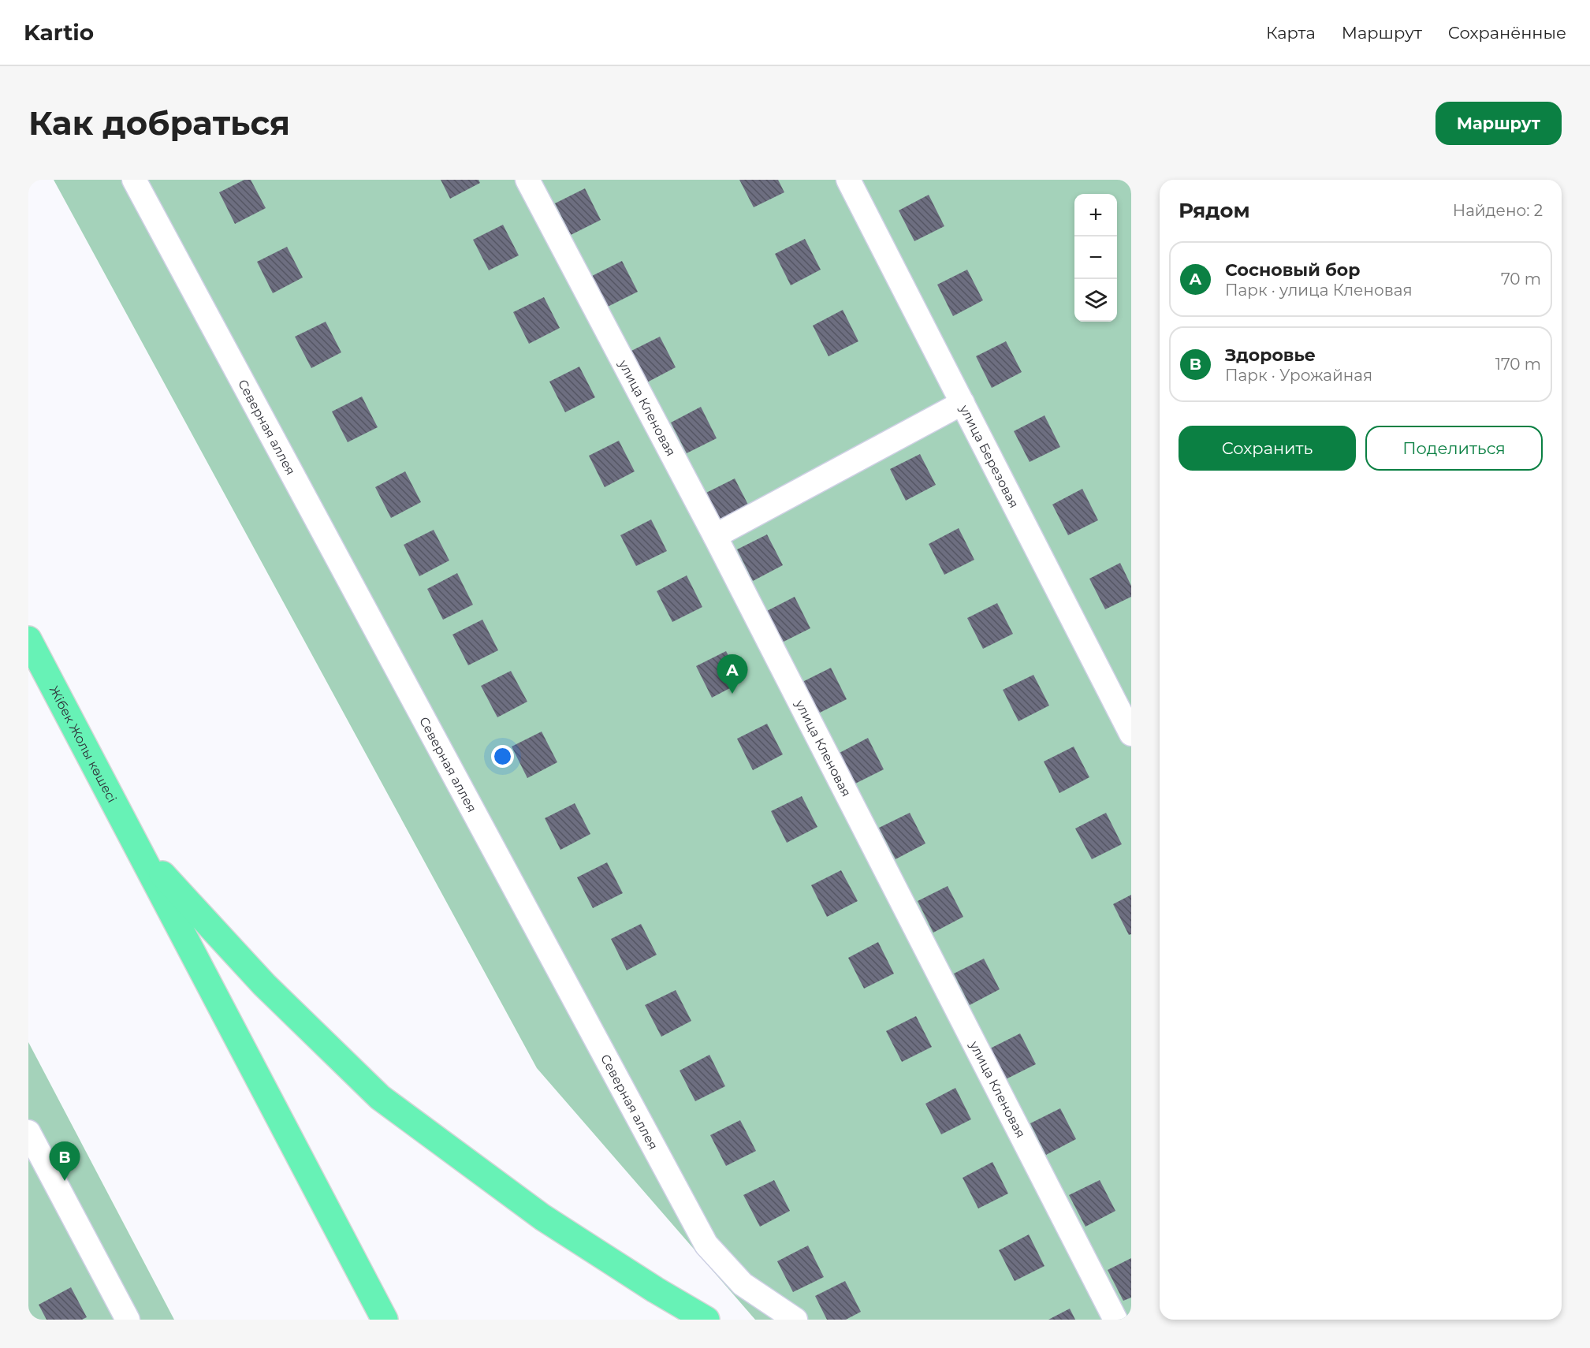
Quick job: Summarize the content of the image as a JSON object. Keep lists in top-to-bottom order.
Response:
{
  "streets": {
    "highway": ["Жібек Жолы көшесі"],
    "street": ["улица Кленовая", "Северная аллея", "улица Березовая"]
  },
  "page": {
    "header": "Kartio",
    "nav": ["Карта", "Маршрут", "Сохранённые"],
    "buttons": [
      "Маршрут",
      ["Сохранить", "Поделиться"]
    ],
    "title": "Как добраться",
    "heading": ["Рядом", "Найдено: 2"],
    "map_buttons": ["+", "−"],
    "list": [
      {
        "mark": "A",
        "name": "Сосновый бор",
        "note": "Парк · улица Кленовая",
        "value": "70 m"
      },
      {
        "mark": "B",
        "name": "Здоровье",
        "note": "Парк · Урожайная",
        "value": "170 m"
      }
    ],
    "pins": ["A", "B"]
  }
}
